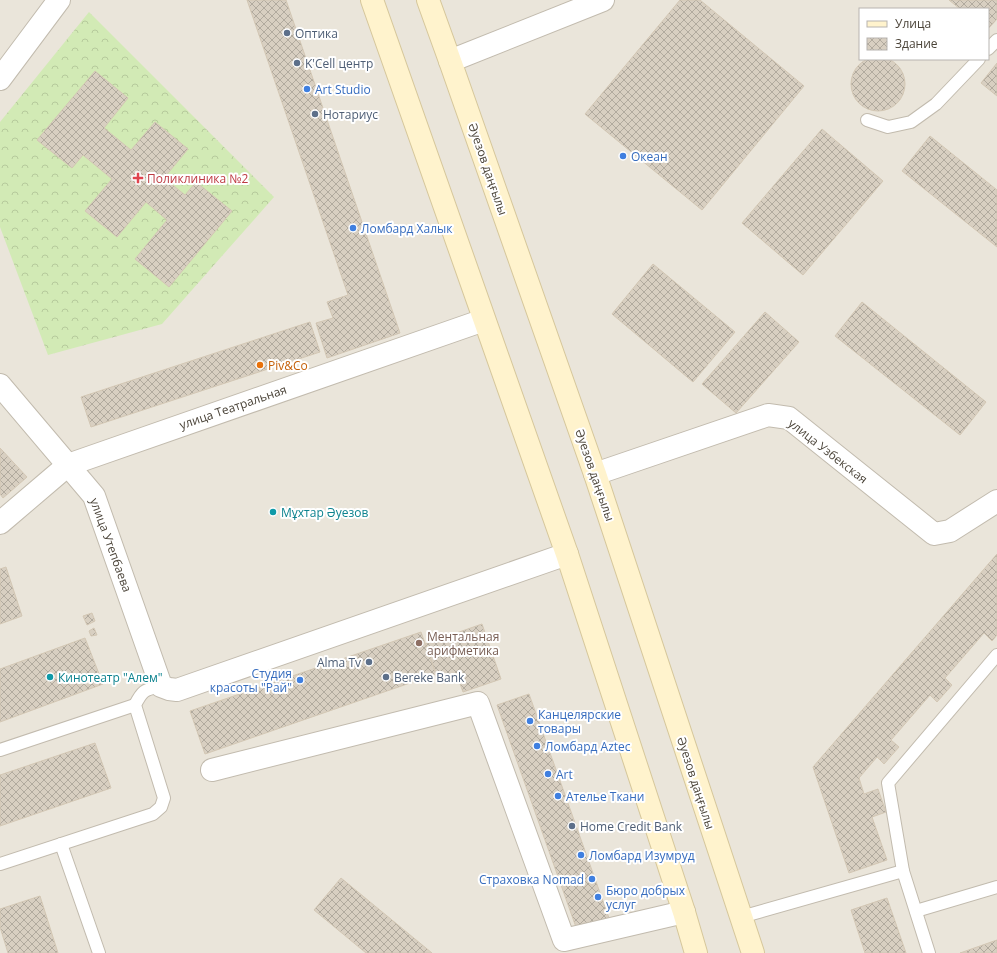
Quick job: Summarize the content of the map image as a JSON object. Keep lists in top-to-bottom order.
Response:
{
  "streets": {
    "main road": ["Әуезов даңғылы"],
    "street": ["улица Театральная", "улица Узбекская", "улица Утепбаева"]
  },
  "crossings": [
    ["Әуезов даңғылы", "улица Узбекская"],
    ["улица Театральная", "улица Утепбаева"]
  ],
  "places": {
    "other": [
      "Оптика",
      "K'Cell центр",
      "Art Studio",
      "Нотариус",
      "Океан",
      "Ломбард Халык",
      "Piv&Co",
      "Мұхтар Әуезов",
      "Ментальная арифметика",
      "Alma Tv",
      "Кинотеатр \"Алем\"",
      "Bereke Bank",
      "Студия красоты \"Рай\"",
      "Канцелярские товары",
      "Ломбард Aztec",
      "Art",
      "Ателье Ткани",
      "Home Credit Bank",
      "Ломбард Изумруд",
      "Страховка Nomad",
      "Бюро добрых услуг"
    ],
    "health": ["Поликлиника №2"]
  },
  "legend": ["Улица", "Здание"]
}
